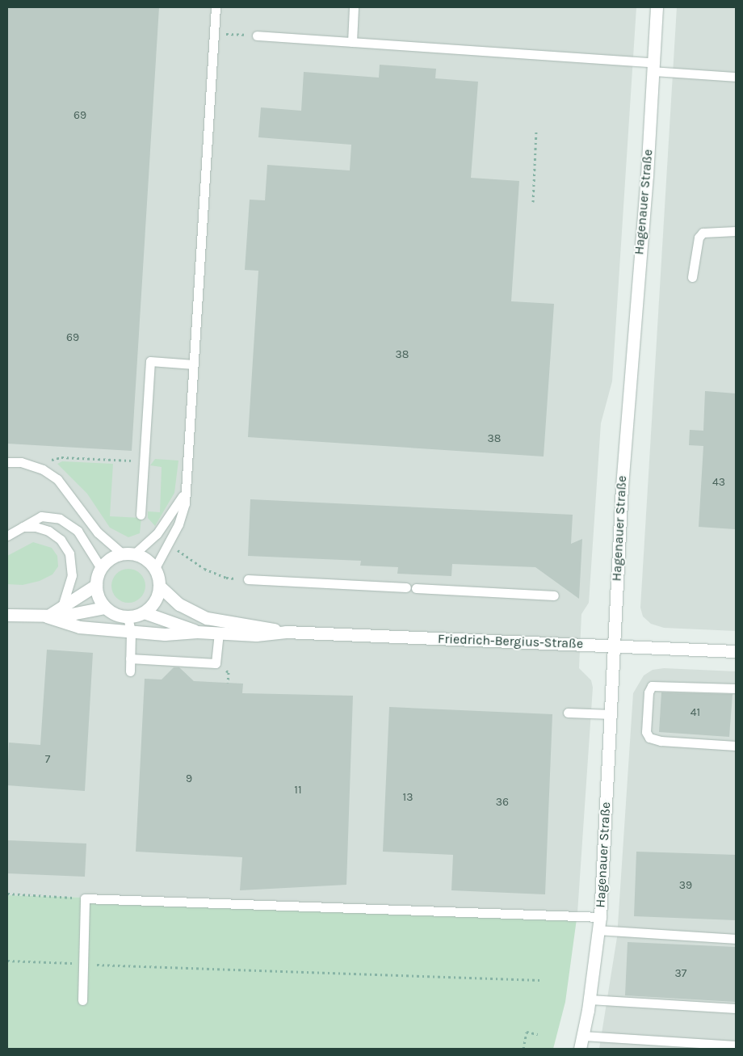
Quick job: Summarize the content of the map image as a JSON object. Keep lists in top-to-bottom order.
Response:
{
  "streets": {
    "street": ["Hagenauer Straße", "Friedrich-Bergius-Straße"]
  },
  "crossings": [
    ["Hagenauer Straße", "Friedrich-Bergius-Straße"]
  ],
  "house_numbers": [
    "69",
    "69",
    "38",
    "38",
    "43",
    "41",
    "7",
    "9",
    "11",
    "13",
    "36",
    "39",
    "37"
  ]
}
